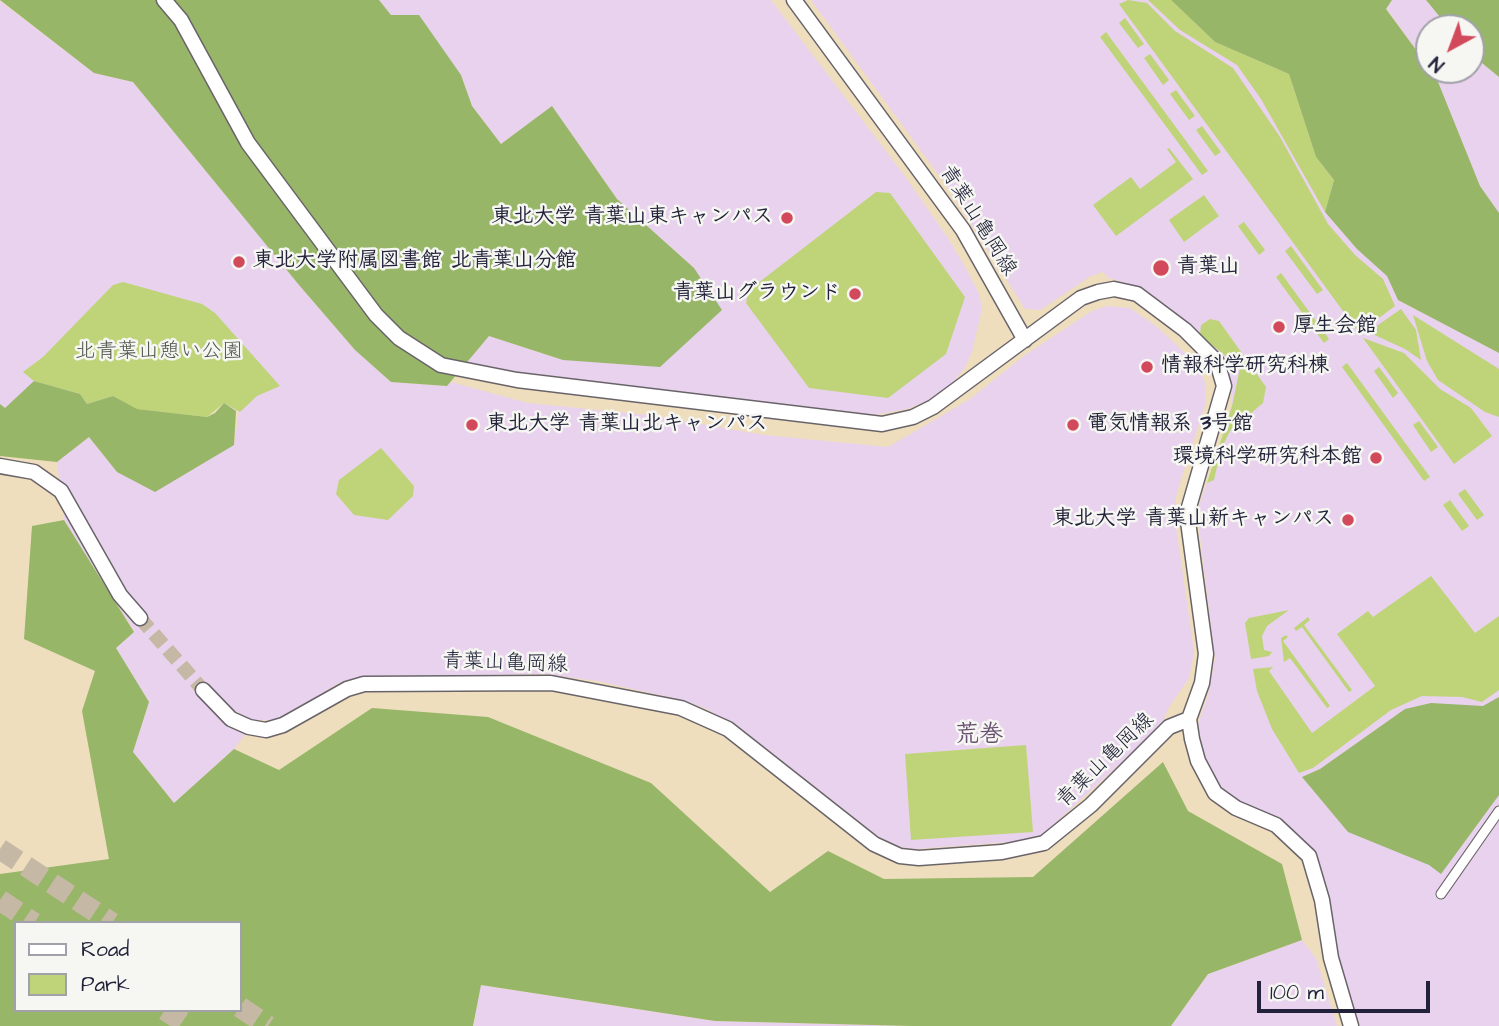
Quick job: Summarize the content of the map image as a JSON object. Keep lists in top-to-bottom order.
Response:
{
  "streets": {
    "street": ["青葉山亀岡線"]
  },
  "districts": ["荒巻"],
  "parks": ["北青葉山憩い公園"],
  "places": [
    "東北大学 青葉山東キャンパス",
    "東北大学附属図書館 北青葉山分館",
    "青葉山",
    "青葉山グラウンド",
    "厚生会館",
    "情報科学研究科棟",
    "東北大学 青葉山北キャンパス",
    "電気情報系 3号館",
    "環境科学研究科本館",
    "東北大学 青葉山新キャンパス"
  ],
  "legend": ["Road", "Park"],
  "scale_bar": "100 m",
  "north": "bottom left"
}
